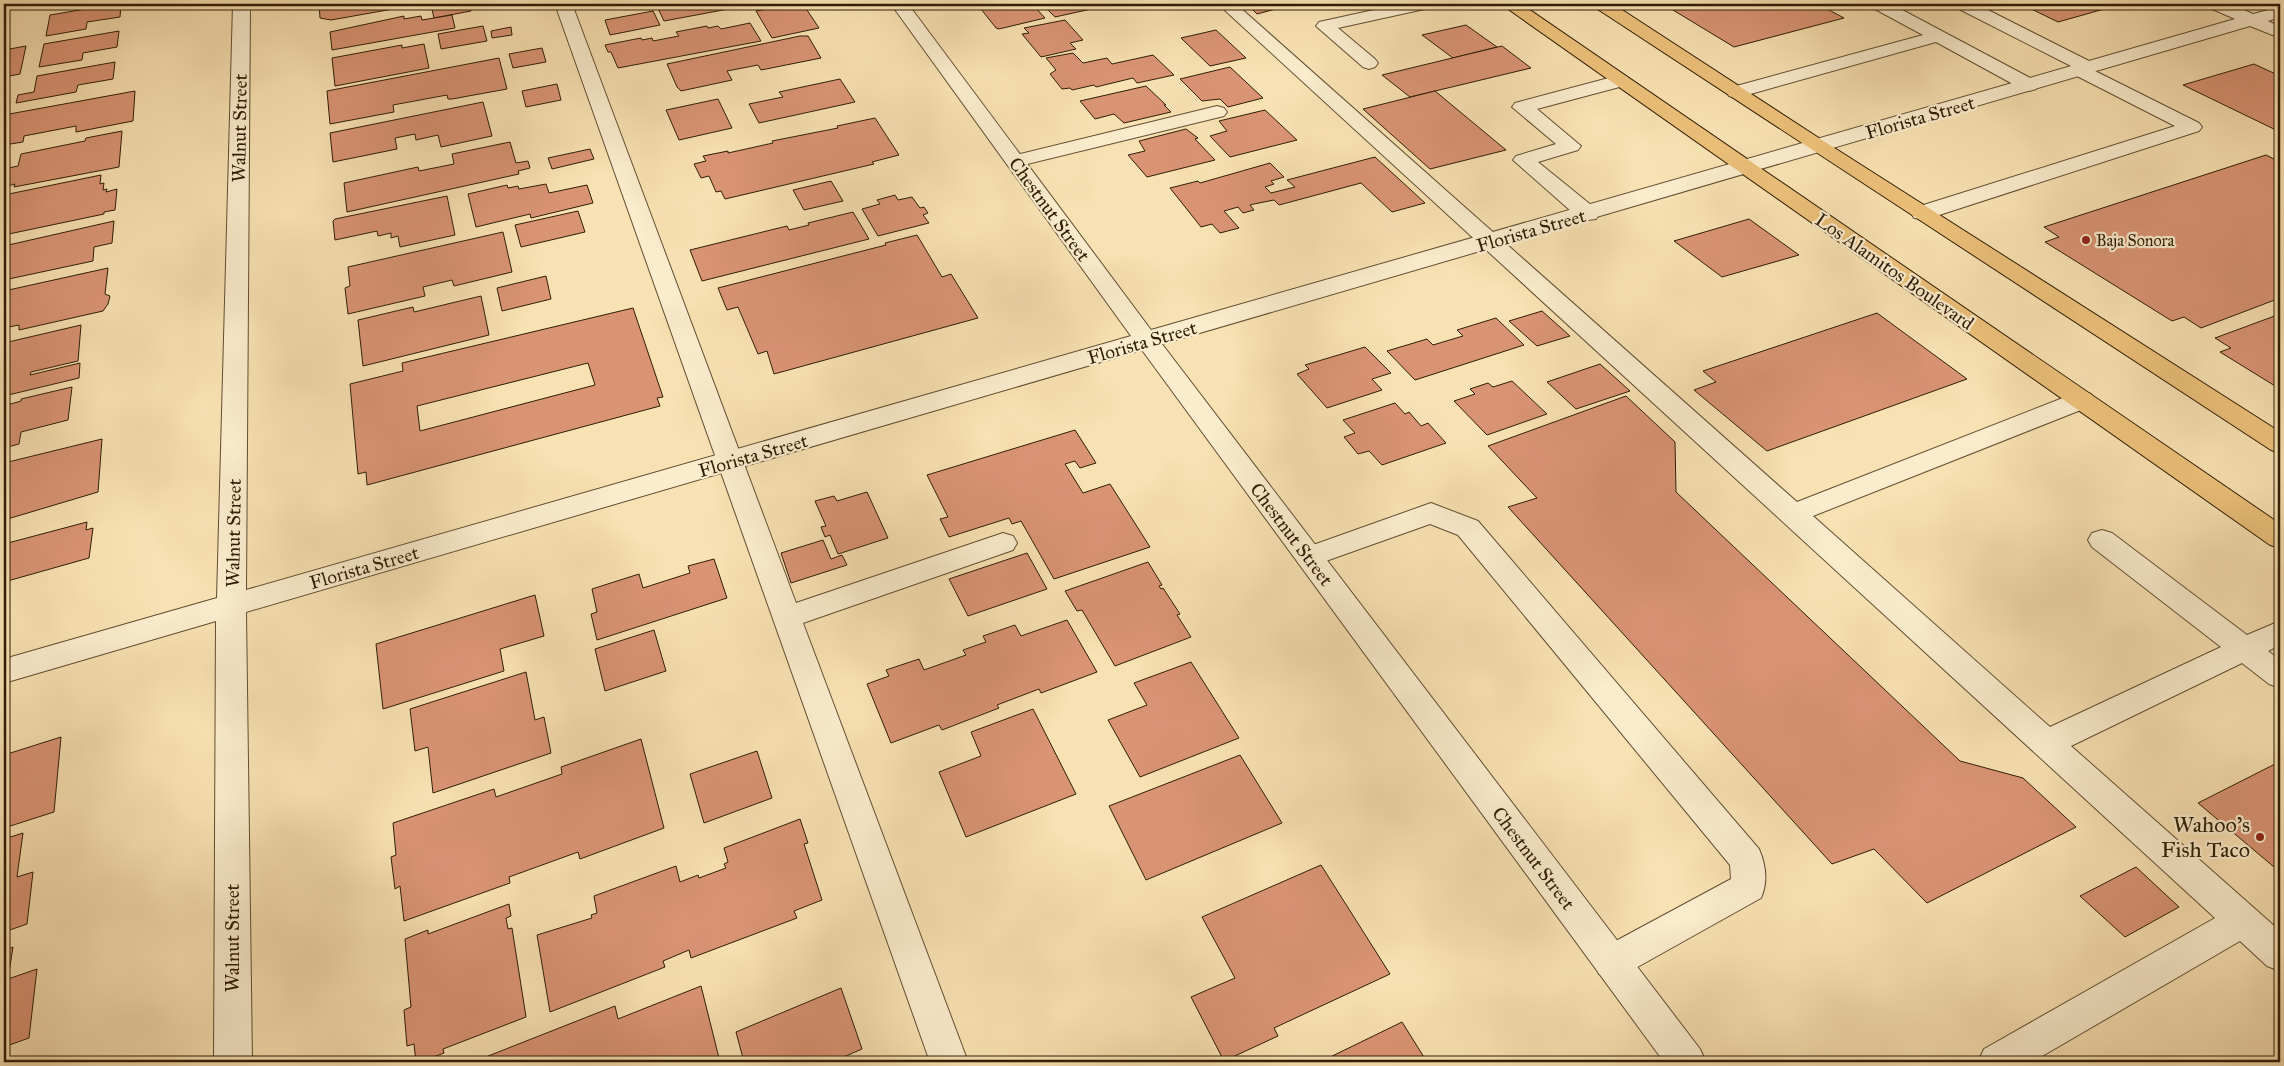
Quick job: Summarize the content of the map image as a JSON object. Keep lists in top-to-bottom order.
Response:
{
  "streets": {
    "main road": ["Los Alamitos Boulevard"],
    "street": ["Florista Street", "Walnut Street", "Chestnut Street"]
  },
  "crossings": [
    ["Florista Street", "Walnut Street"],
    ["Florista Street", "Chestnut Street"],
    ["Florista Street", "Los Alamitos Boulevard"]
  ],
  "places": ["Baja Sonora", "Wahoo's Fish Taco"]
}
